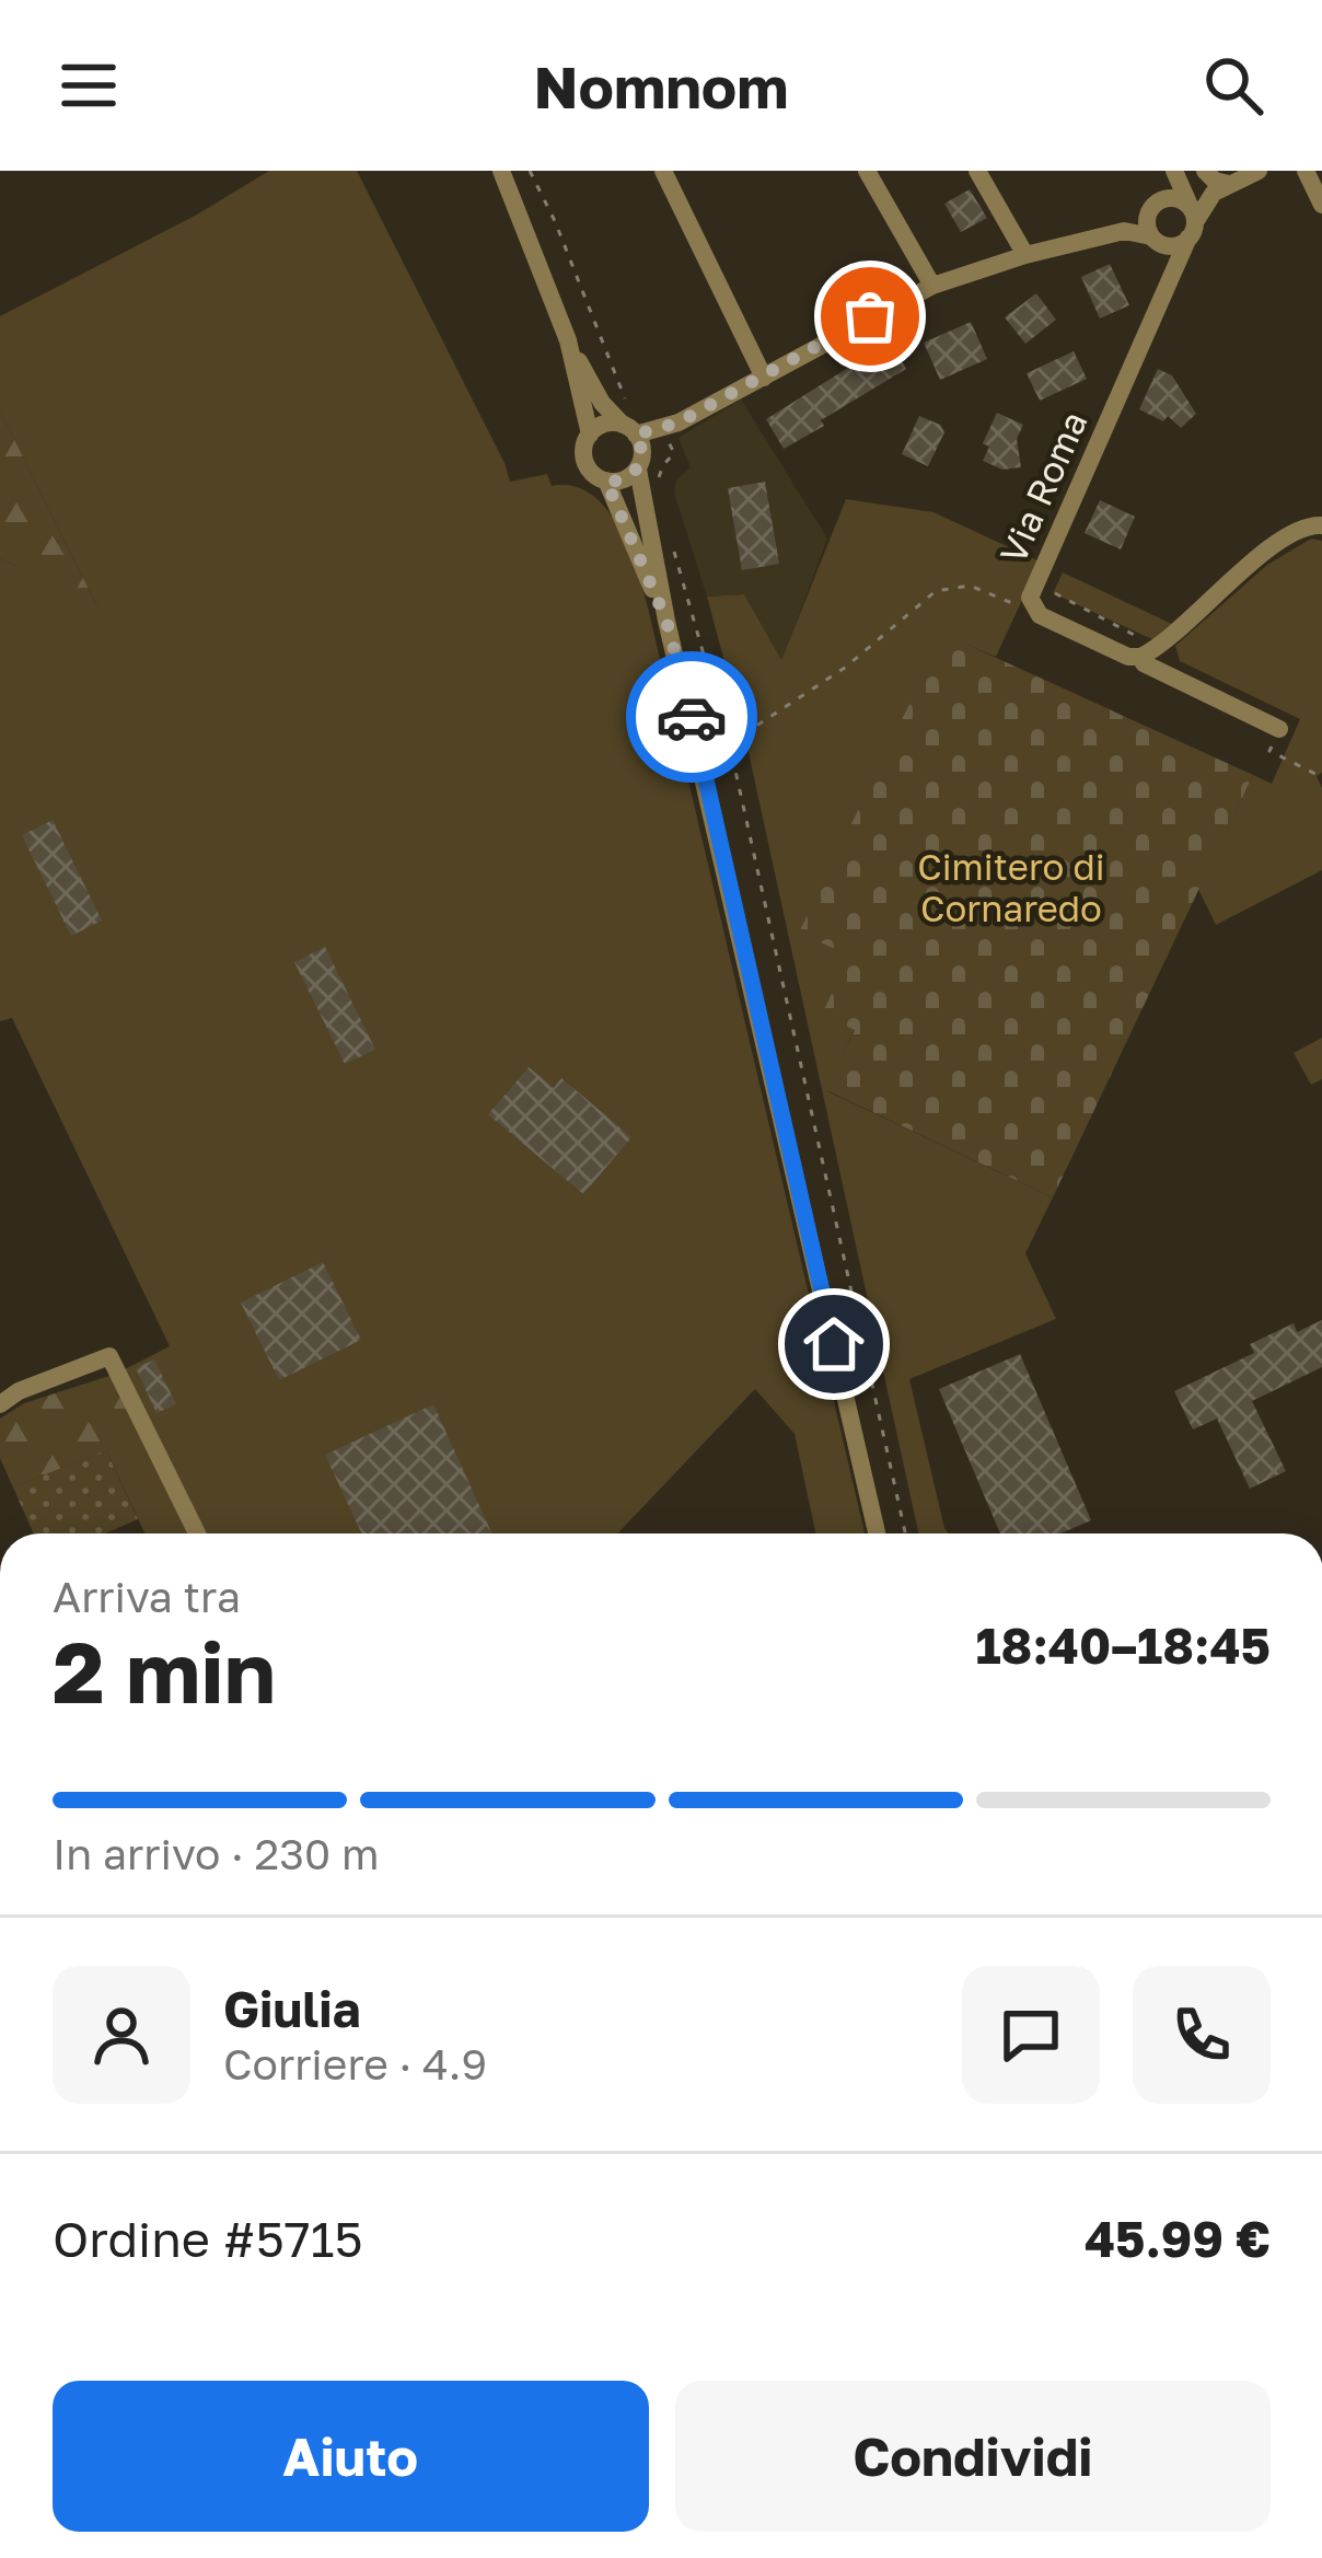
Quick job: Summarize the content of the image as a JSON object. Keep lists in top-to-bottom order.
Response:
{
  "streets": {
    "street": ["Via Roma"]
  },
  "parks": ["Cimitero di Cornaredo"],
  "page": {
    "header": "Nomnom",
    "heading": ["2 min", "Arriva tra", "18:40–18:45"],
    "panel": [
      "Giulia",
      "Corriere · 4.9",
      "Ordine #5715",
      "45.99 €"
    ],
    "bar": "In arrivo · 230 m",
    "buttons": ["Aiuto", "Condividi"]
  }
}
